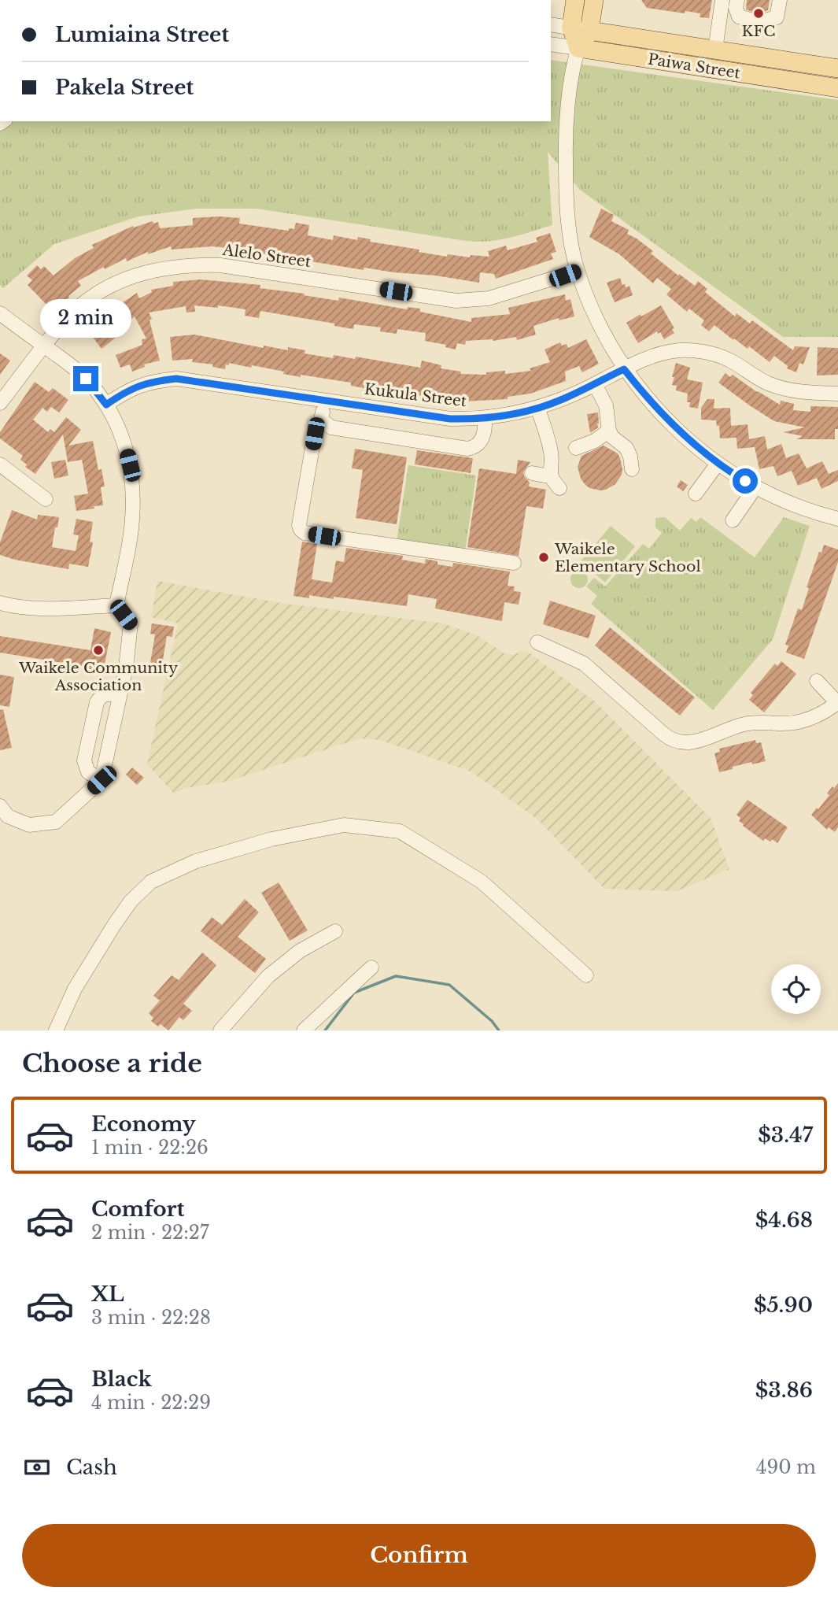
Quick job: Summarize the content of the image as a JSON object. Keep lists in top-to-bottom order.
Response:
{
  "streets": {
    "main road": ["Paiwa Street"],
    "street": ["Alelo Street", "Kukula Street"]
  },
  "places": ["KFC", "Waikele Elementary School", "Waikele Community Association"],
  "page": {
    "banner": ["Lumiaina Street", "Pakela Street"],
    "bubble": "2 min",
    "heading": "Choose a ride",
    "list": [
      {
        "name": "Economy",
        "note": "1 min · 22:26",
        "value": "$3.47"
      },
      {
        "name": "Comfort",
        "note": "2 min · 22:27",
        "value": "$4.68"
      },
      {
        "name": "XL",
        "note": "3 min · 22:28",
        "value": "$5.90"
      },
      {
        "name": "Black",
        "note": "4 min · 22:29",
        "value": "$3.86"
      }
    ],
    "pay": ["Cash", "490 m"],
    "buttons": "Confirm"
  }
}
